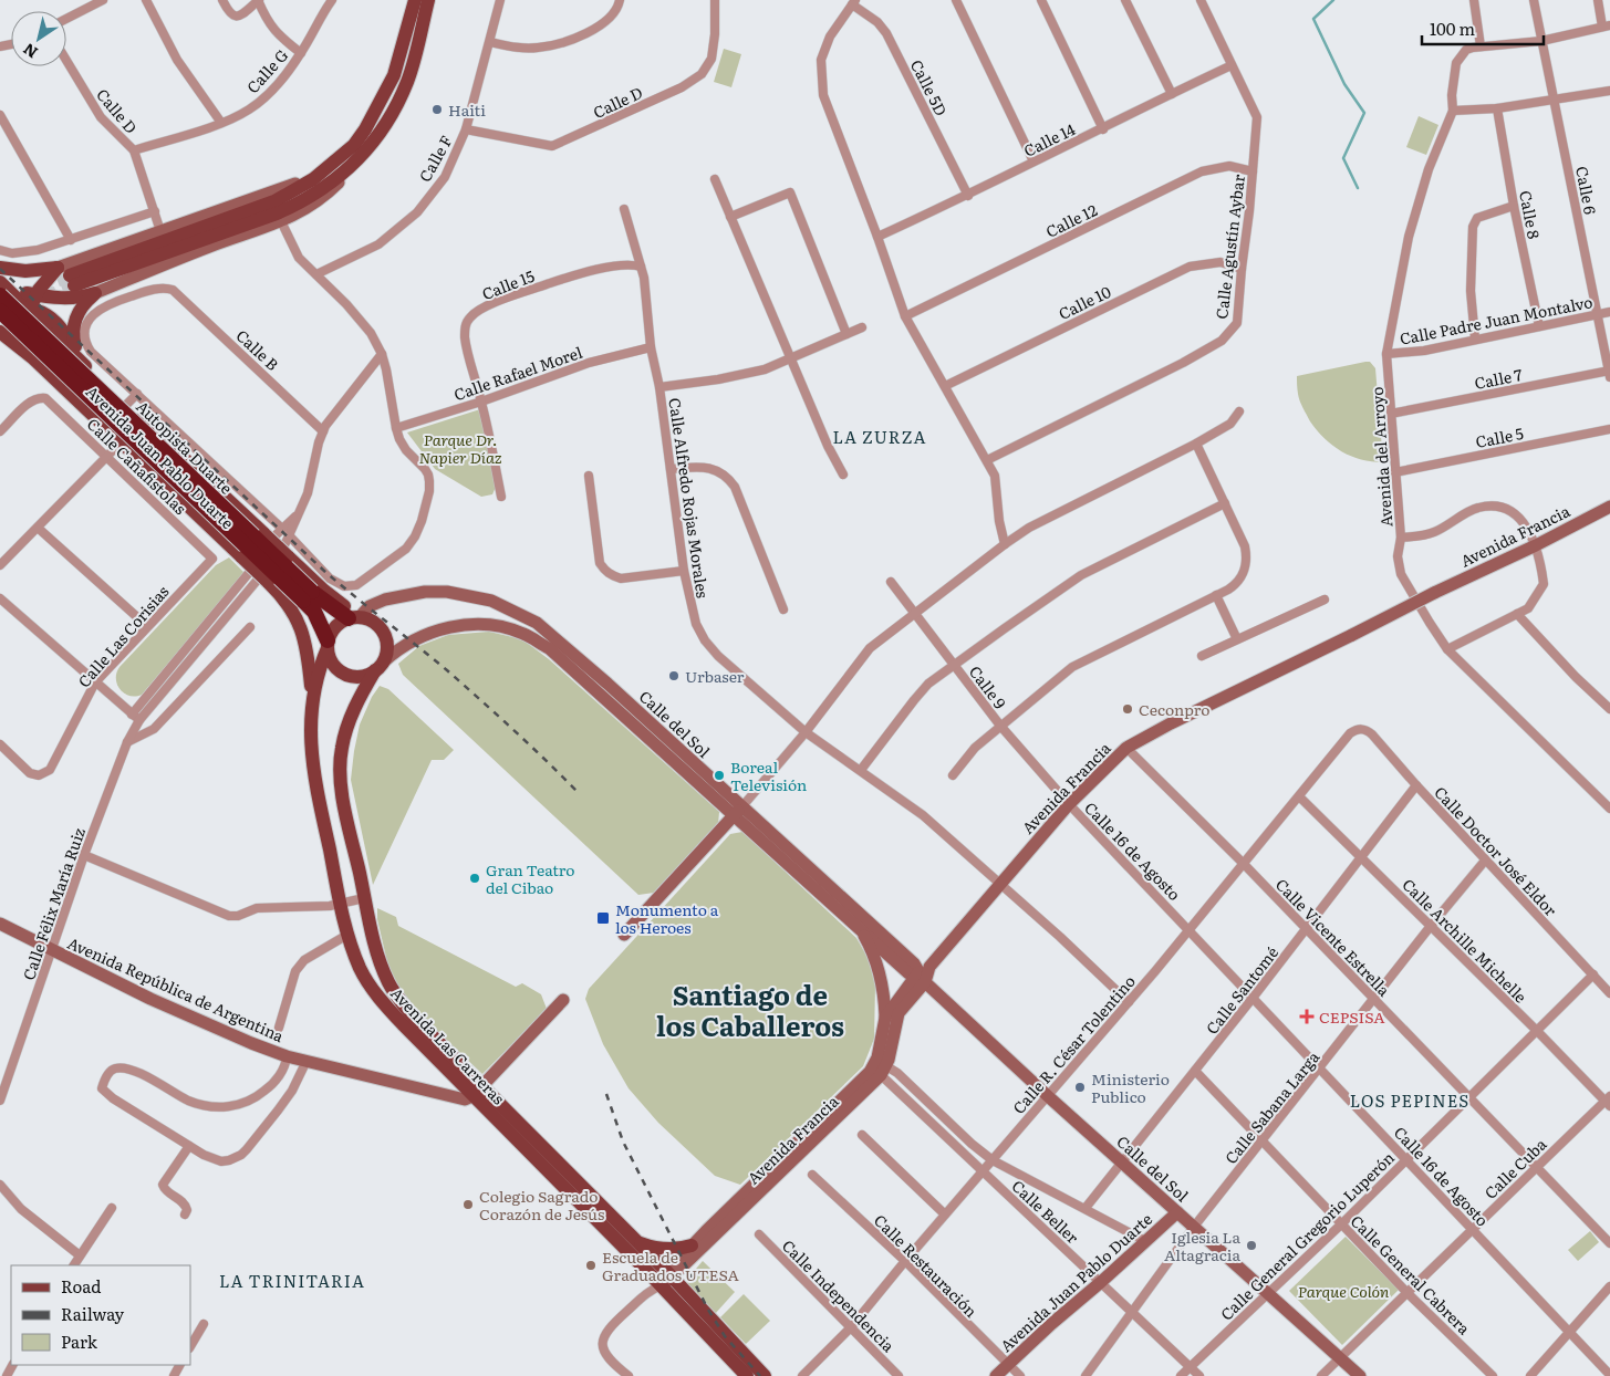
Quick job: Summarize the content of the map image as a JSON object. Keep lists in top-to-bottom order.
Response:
{
  "streets": {
    "highway": ["Autopista Duarte"],
    "main road": [
      "Avenida Juan Pablo Duarte",
      "Avenida Francia",
      "Calle del Sol",
      "Avenida República de Argentina",
      "Avenida Las Carreras"
    ],
    "street": [
      "Calle G",
      "Calle 5D",
      "Calle D",
      "Calle 14",
      "Calle F",
      "Calle 6",
      "Calle 8",
      "Calle 12",
      "Calle Agustín Aybar",
      "Calle 15",
      "Calle 10",
      "Calle Padre Juan Montalvo",
      "Calle B",
      "Calle Rafael Morel",
      "Calle 7",
      "Calle 5",
      "Avenida del Arroyo",
      "Calle Cañafistolas",
      "Calle Alfredo Rojas Morales",
      "Calle Las Corisias",
      "Calle 9",
      "Calle 16 de Agosto",
      "Calle Doctor José Eldor",
      "Calle Félix María Ruiz",
      "Calle Vicente Estrella",
      "Calle Archille Michelle",
      "Calle Santomé",
      "Calle R. César Tolentino",
      "Calle Sabana Larga",
      "Calle Cuba",
      "Calle Beller",
      "Calle General Gregorio Luperón",
      "Calle Restauración",
      "Calle General Cabrera",
      "Calle Independencia"
    ]
  },
  "crossings": [
    ["Calle G", "Calle D"],
    ["Calle 5D", "Calle 14"],
    ["Calle D", "Calle F"],
    ["Calle 14", "Calle Agustín Aybar"],
    ["Calle 6", "Calle Padre Juan Montalvo"],
    ["Calle 6", "Calle 7"],
    ["Calle 8", "Calle Padre Juan Montalvo"],
    ["Calle 12", "Calle Agustín Aybar"],
    ["Calle Agustín Aybar", "Calle 10"],
    ["Calle 15", "Calle Rafael Morel"],
    ["Calle 15", "Calle Alfredo Rojas Morales"],
    ["Calle Padre Juan Montalvo", "Avenida del Arroyo"],
    ["Calle Rafael Morel", "Calle Alfredo Rojas Morales"],
    ["Calle 7", "Avenida del Arroyo"],
    ["Calle 5", "Avenida del Arroyo"],
    ["Autopista Duarte", "Avenida Juan Pablo Duarte"],
    ["Autopista Duarte", "Calle del Sol"],
    ["Autopista Duarte", "Avenida Las Carreras"],
    ["Avenida Juan Pablo Duarte", "Calle del Sol"],
    ["Avenida Juan Pablo Duarte", "Avenida Las Carreras"],
    ["Avenida Juan Pablo Duarte", "Calle Beller"],
    ["Avenida Juan Pablo Duarte", "Calle Restauración"],
    ["Avenida del Arroyo", "Avenida Francia"],
    ["Calle Cañafistolas", "Calle Las Corisias"],
    ["Calle Alfredo Rojas Morales", "Avenida Francia"],
    ["Calle Alfredo Rojas Morales", "Calle R. César Tolentino"],
    ["Avenida Francia", "Calle 9"],
    ["Avenida Francia", "Calle del Sol"],
    ["Avenida Francia", "Calle 16 de Agosto"],
    ["Avenida Francia", "Calle Vicente Estrella"],
    ["Avenida Francia", "Avenida Las Carreras"],
    ["Avenida Francia", "Calle Beller"],
    ["Calle 9", "Calle 16 de Agosto"],
    ["Calle del Sol", "Calle Santomé"],
    ["Calle del Sol", "Calle R. César Tolentino"],
    ["Calle del Sol", "Avenida Las Carreras"],
    ["Calle del Sol", "Calle Sabana Larga"],
    ["Calle del Sol", "Calle Cuba"],
    ["Calle del Sol", "Calle General Gregorio Luperón"],
    ["Calle 16 de Agosto", "Calle Santomé"],
    ["Calle 16 de Agosto", "Calle R. César Tolentino"],
    ["Calle 16 de Agosto", "Calle Sabana Larga"],
    ["Calle 16 de Agosto", "Calle Cuba"],
    ["Calle 16 de Agosto", "Calle General Gregorio Luperón"],
    ["Calle Doctor José Eldor", "Calle Santomé"],
    ["Calle Doctor José Eldor", "Calle R. César Tolentino"],
    ["Calle Doctor José Eldor", "Calle Sabana Larga"],
    ["Calle Doctor José Eldor", "Calle General Gregorio Luperón"],
    ["Calle Félix María Ruiz", "Avenida República de Argentina"],
    ["Calle Vicente Estrella", "Calle Santomé"],
    ["Calle Vicente Estrella", "Calle R. César Tolentino"],
    ["Calle Vicente Estrella", "Calle Sabana Larga"],
    ["Calle Vicente Estrella", "Calle Cuba"],
    ["Calle Vicente Estrella", "Calle General Gregorio Luperón"],
    ["Calle Archille Michelle", "Calle Santomé"],
    ["Calle Archille Michelle", "Calle R. César Tolentino"],
    ["Calle Archille Michelle", "Calle Sabana Larga"],
    ["Calle Archille Michelle", "Calle Cuba"],
    ["Calle Archille Michelle", "Calle General Gregorio Luperón"],
    ["Avenida República de Argentina", "Avenida Las Carreras"],
    ["Calle Santomé", "Calle General Cabrera"],
    ["Calle R. César Tolentino", "Calle Beller"],
    ["Calle R. César Tolentino", "Calle Restauración"],
    ["Calle R. César Tolentino", "Calle Independencia"],
    ["Calle Sabana Larga", "Calle Beller"],
    ["Calle Sabana Larga", "Calle General Cabrera"],
    ["Calle Cuba", "Calle General Cabrera"],
    ["Calle Beller", "Calle General Gregorio Luperón"],
    ["Calle General Gregorio Luperón", "Calle General Cabrera"]
  ],
  "districts": [
    "LA ZURZA",
    "Santiago de los Caballeros",
    "LOS PEPINES",
    "LA TRINITARIA"
  ],
  "parks": ["Parque Dr. Napier Díaz", "Parque Colón"],
  "places": {
    "other": [
      "Haiti",
      "Urbaser",
      "Ceconpro",
      "Boreal Televisión",
      "Gran Teatro del Cibao",
      "Ministerio Publico",
      "Colegio Sagrado Corazón de Jesús",
      "Iglesia La Altagracia",
      "Escuela de Graduados UTESA"
    ],
    "transit": ["Monumento a los Heroes"],
    "health": ["CEPSISA"]
  },
  "legend": ["Road", "Railway", "Park"],
  "scale_bar": "100 m",
  "north": "bottom left"
}
